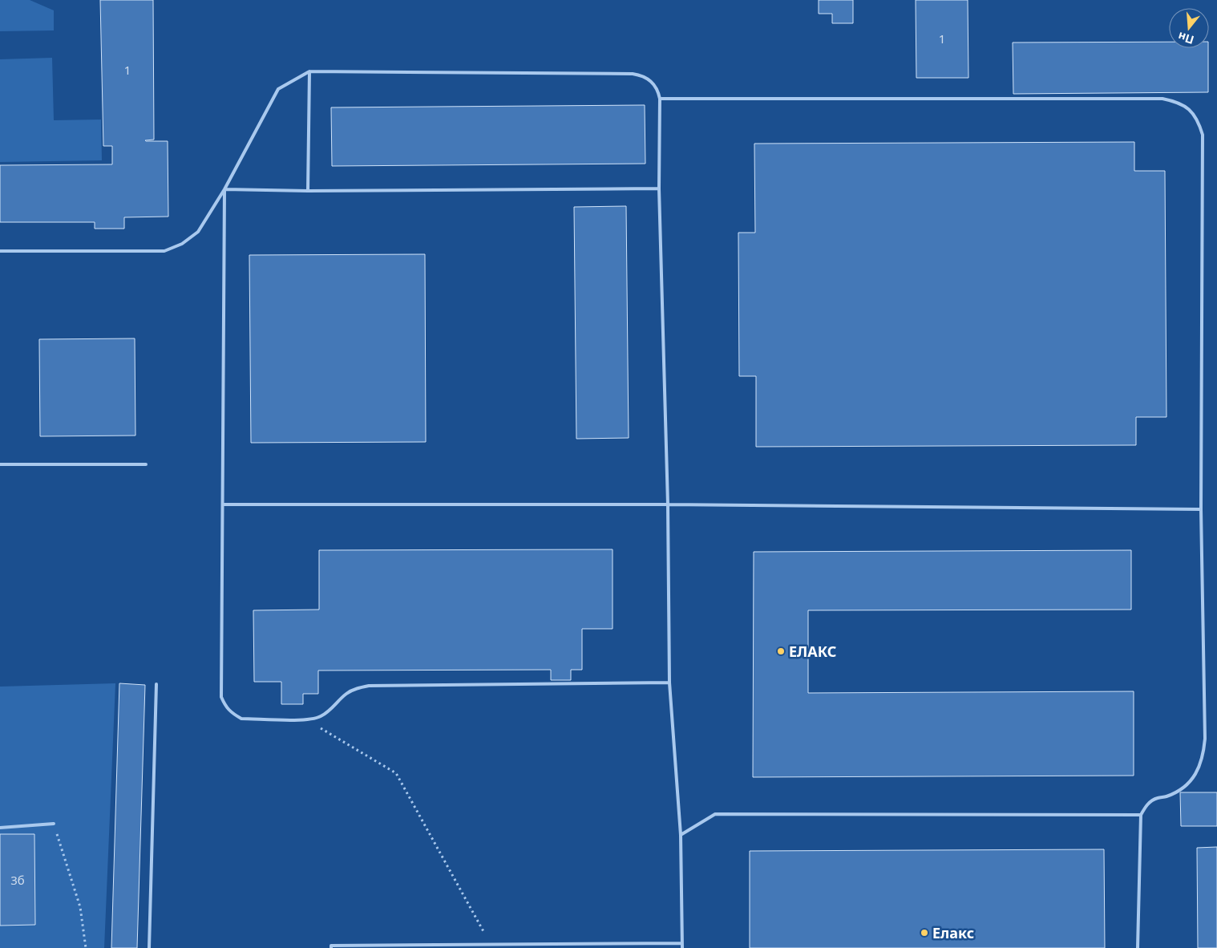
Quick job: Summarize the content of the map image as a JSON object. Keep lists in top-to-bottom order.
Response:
{
  "places": ["ЕЛАКС", "Елакс"],
  "house_numbers": ["1", "1", "3б"],
  "north": "bottom"
}
